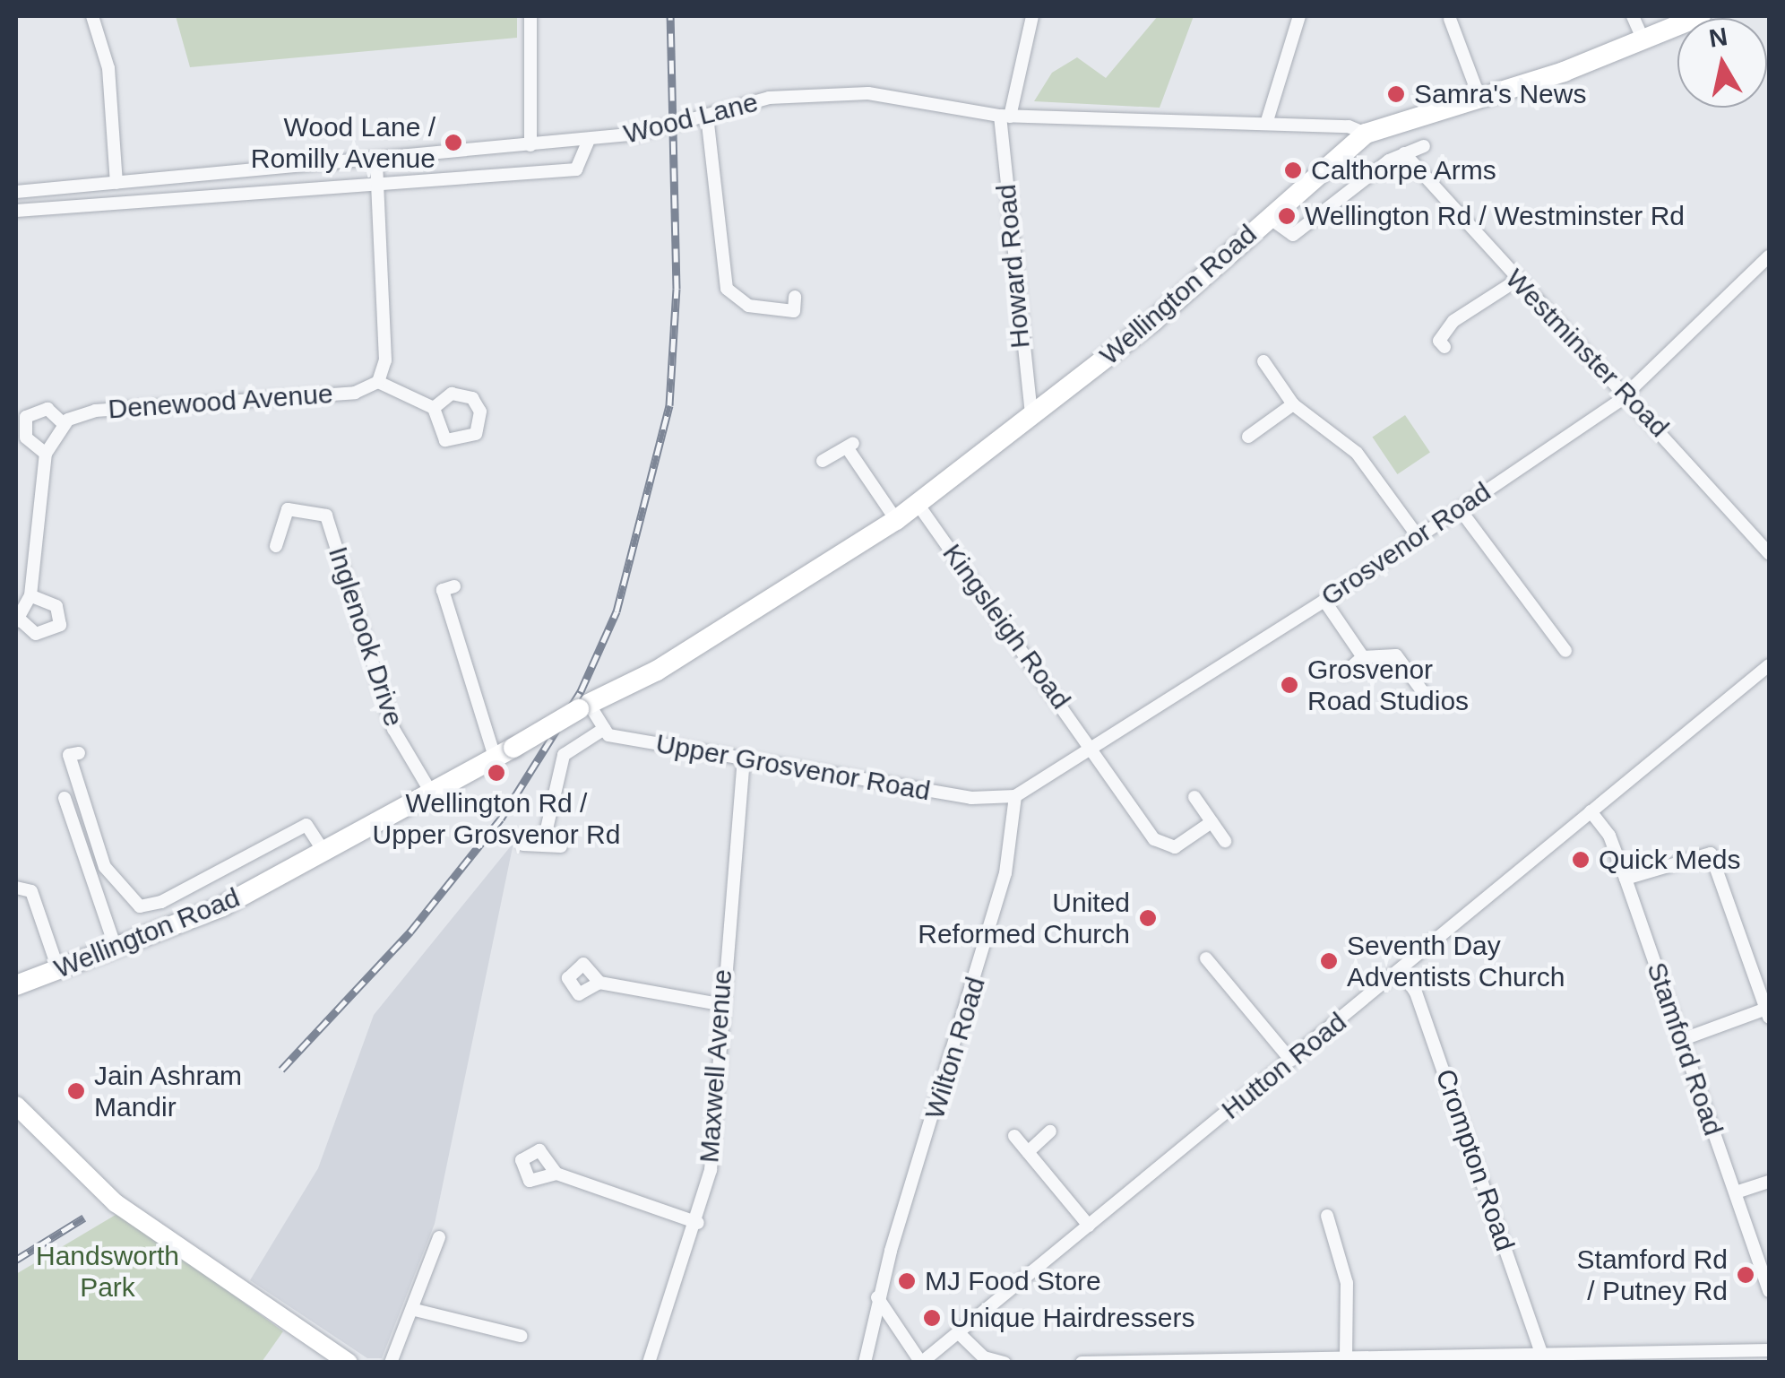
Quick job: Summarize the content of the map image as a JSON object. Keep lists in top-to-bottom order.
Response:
{
  "streets": {
    "main road": ["Wellington Road"],
    "street": [
      "Wood Lane",
      "Howard Road",
      "Westminster Road",
      "Denewood Avenue",
      "Grosvenor Road",
      "Kingsleigh Road",
      "Inglenook Drive",
      "Upper Grosvenor Road",
      "Wilton Road",
      "Stamford Road",
      "Maxwell Avenue",
      "Hutton Road",
      "Crompton Road"
    ]
  },
  "crossings": [
    ["Wood Lane", "Howard Road"],
    ["Wood Lane", "Wellington Road"],
    ["Howard Road", "Wellington Road"],
    ["Wellington Road", "Kingsleigh Road"],
    ["Wellington Road", "Inglenook Drive"],
    ["Westminster Road", "Grosvenor Road"],
    ["Grosvenor Road", "Kingsleigh Road"],
    ["Grosvenor Road", "Upper Grosvenor Road"],
    ["Grosvenor Road", "Wilton Road"],
    ["Upper Grosvenor Road", "Wilton Road"],
    ["Upper Grosvenor Road", "Maxwell Avenue"],
    ["Stamford Road", "Hutton Road"],
    ["Hutton Road", "Crompton Road"]
  ],
  "parks": ["Handsworth Park"],
  "places": [
    "Samra's News",
    "Wood Lane / Romilly Avenue",
    "Calthorpe Arms",
    "Wellington Rd / Westminster Rd",
    "Grosvenor Road Studios",
    "Wellington Rd / Upper Grosvenor Rd",
    "Quick Meds",
    "United Reformed Church",
    "Seventh Day Adventists Church",
    "Jain Ashram Mandir",
    "Stamford Rd / Putney Rd",
    "MJ Food Store",
    "Unique Hairdressers"
  ],
  "north": "top"
}
